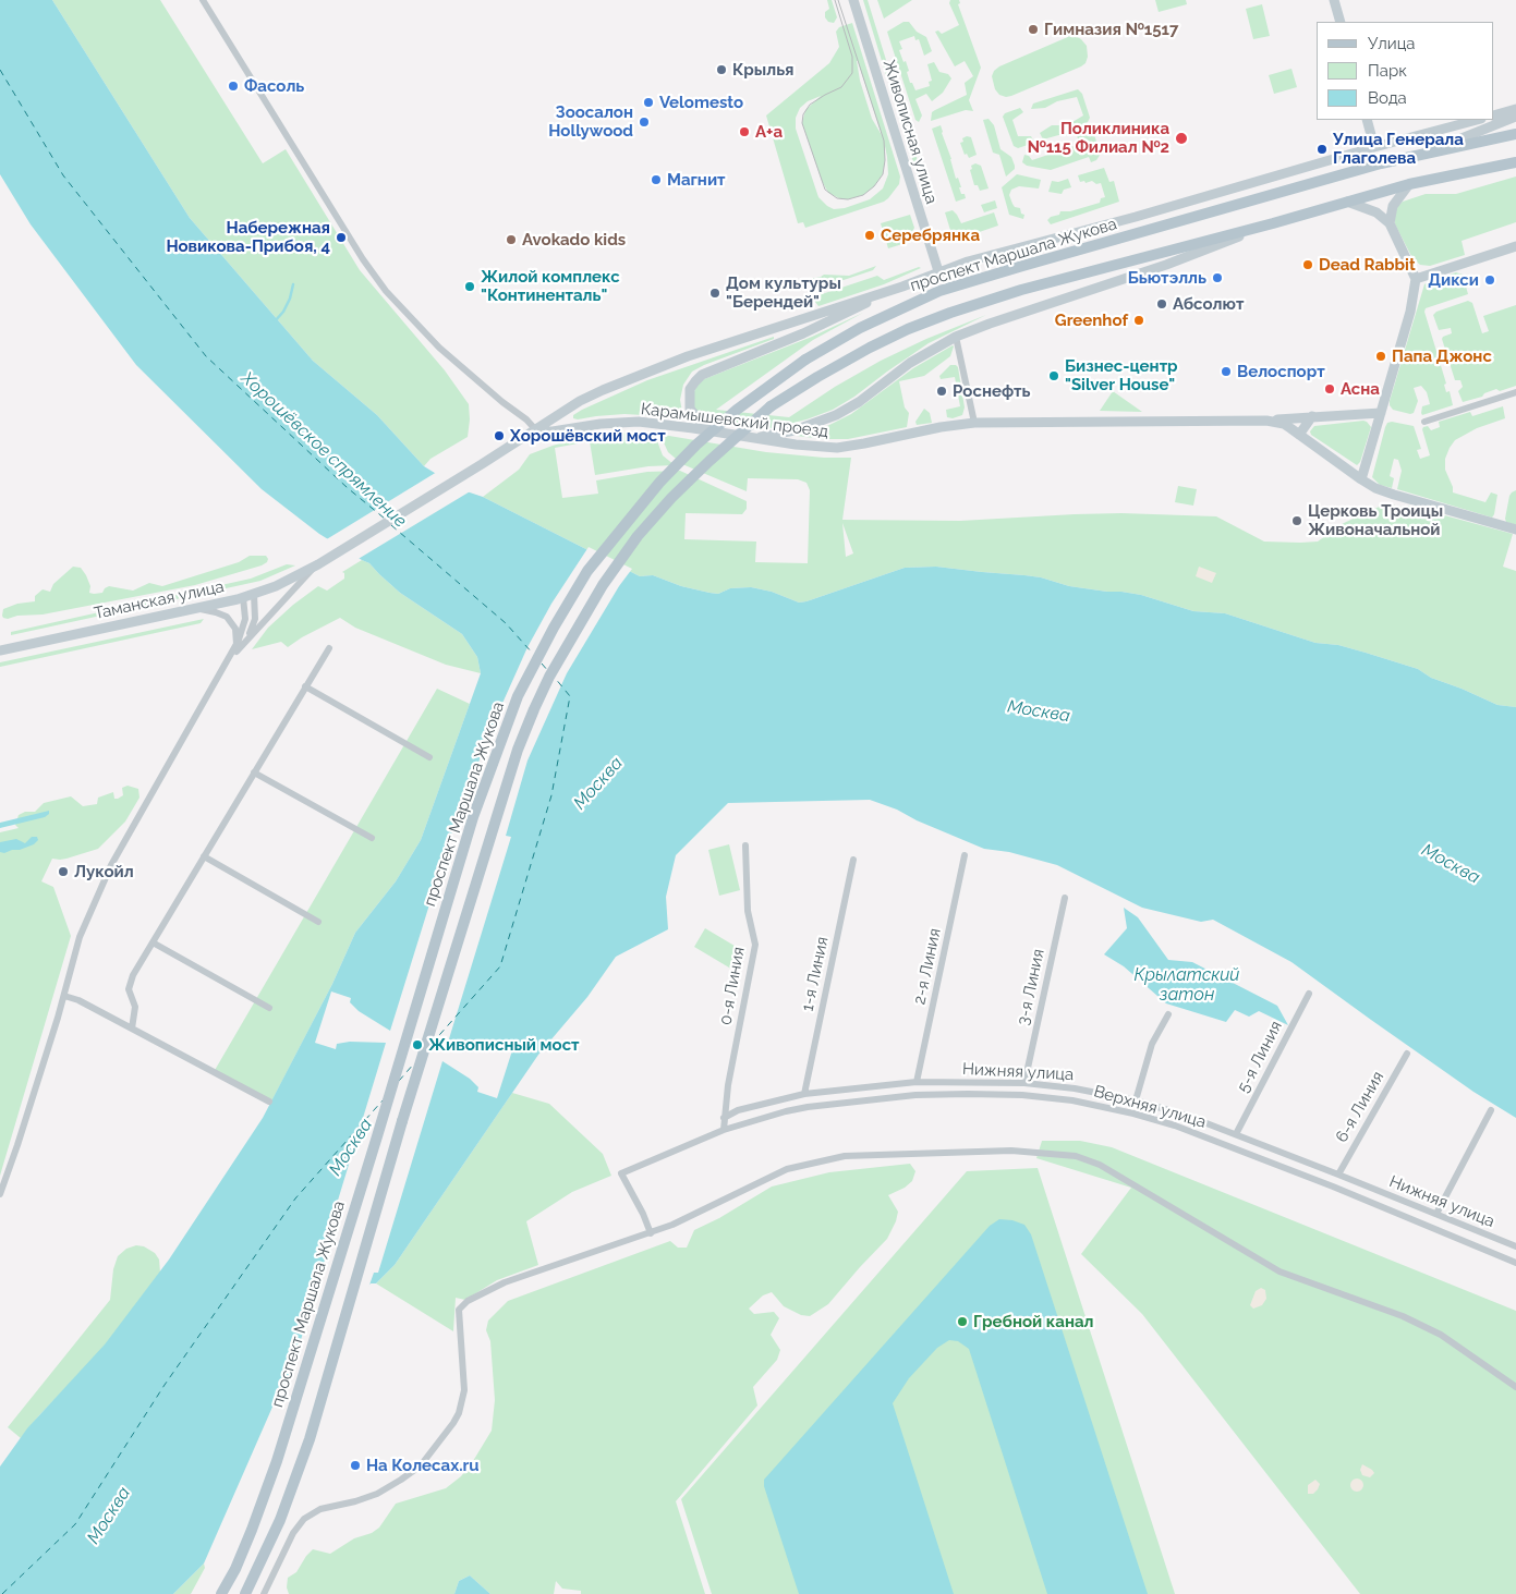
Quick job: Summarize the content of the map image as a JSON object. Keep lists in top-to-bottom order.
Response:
{
  "streets": {
    "main road": ["проспект Маршала Жукова"],
    "street": [
      "Живописная улица",
      "Карамышевский проезд",
      "Таманская улица",
      "2-я Линия",
      "1-я Линия",
      "0-я Линия",
      "3-я Линия",
      "5-я Линия",
      "Нижняя улица",
      "Верхняя улица",
      "6-я Линия"
    ]
  },
  "crossings": [
    ["Живописная улица", "проспект Маршала Жукова"],
    ["проспект Маршала Жукова", "Карамышевский проезд"],
    ["проспект Маршала Жукова", "Таманская улица"],
    ["2-я Линия", "Нижняя улица"],
    ["1-я Линия", "Нижняя улица"],
    ["0-я Линия", "Нижняя улица"],
    ["0-я Линия", "Верхняя улица"],
    ["3-я Линия", "Нижняя улица"],
    ["5-я Линия", "Нижняя улица"],
    ["Нижняя улица", "6-я Линия"]
  ],
  "water": ["Хорошёвское спрямление", "Москва", "Крылатский затон"],
  "places": [
    "Гимназия №1517",
    "Крылья",
    "Фасоль",
    "Velomesto",
    "Зоосалон Hollywood",
    "А+а",
    "Поликлиника №115 Филиал №2",
    "Улица Генерала Глаголева",
    "Магнит",
    "Серебрянка",
    "Набережная Новикова-Прибоя, 4",
    "Avokado kids",
    "Dead Rabbit",
    "Бьютэлль",
    "Дикси",
    "Жилой комплекс \"Континенталь\"",
    "Дом культуры \"Берендей\"",
    "Абсолют",
    "Greenhof",
    "Папа Джонс",
    "Велоспорт",
    "Бизнес-центр \"Silver House\"",
    "Асна",
    "Роснефть",
    "Хорошёвский мост",
    "Церковь Троицы Живоначальной",
    "Лукойл",
    "Живописный мост",
    "Гребной канал",
    "На Колесах.ru"
  ],
  "legend": ["Улица", "Парк", "Вода"]
}
